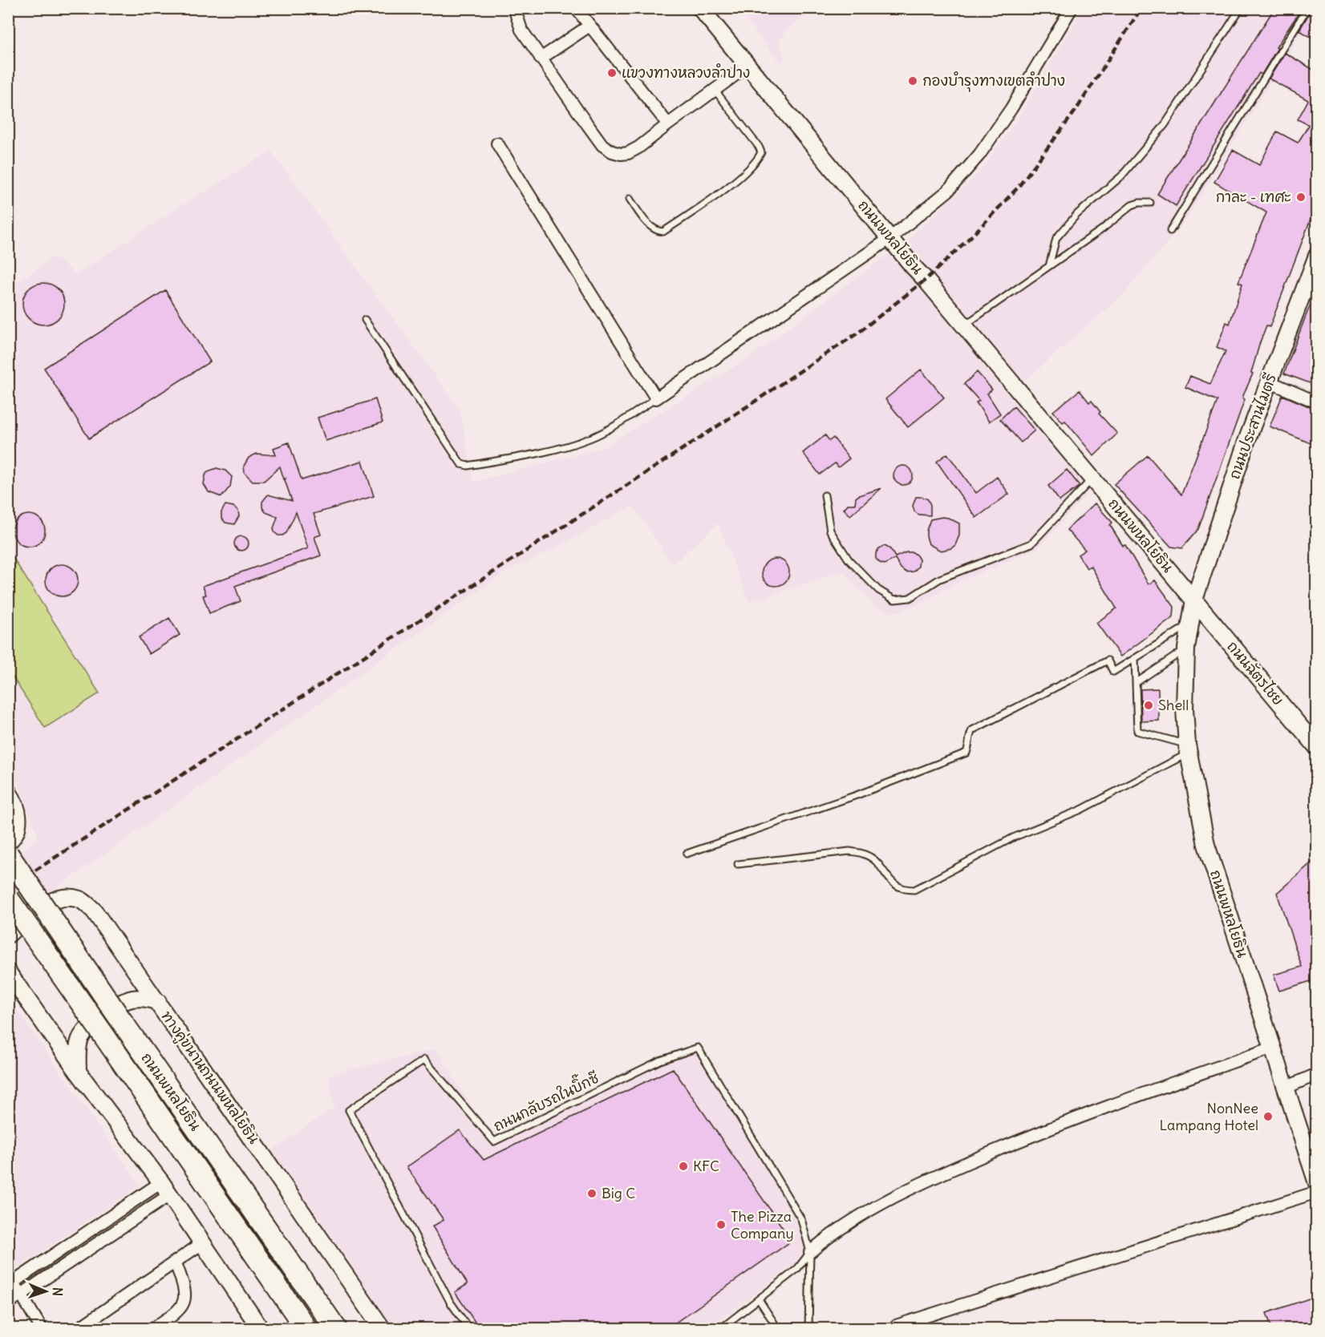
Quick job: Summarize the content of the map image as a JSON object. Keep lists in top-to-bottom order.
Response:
{
  "streets": {
    "highway": ["ถนนพหลโยธิน"],
    "main road": ["ถนนประสานไมตรี", "ถนนฉัตรไชย", "ทางคู่ขนานถนนพหลโยธิน"],
    "lane": ["ถนนกลับรถในบิ๊กซี"]
  },
  "crossings": [
    ["ถนนพหลโยธิน", "ถนนประสานไมตรี"],
    ["ถนนพหลโยธิน", "ถนนฉัตรไชย"],
    ["ถนนประสานไมตรี", "ถนนฉัตรไชย"]
  ],
  "places": [
    "แขวงทางหลวงลำปาง",
    "กองบำรุงทางเขตลำปาง",
    "กาละ - เทศะ",
    "Shell",
    "NonNee Lampang Hotel",
    "KFC",
    "Big C",
    "The Pizza Company"
  ],
  "north": "right"
}
